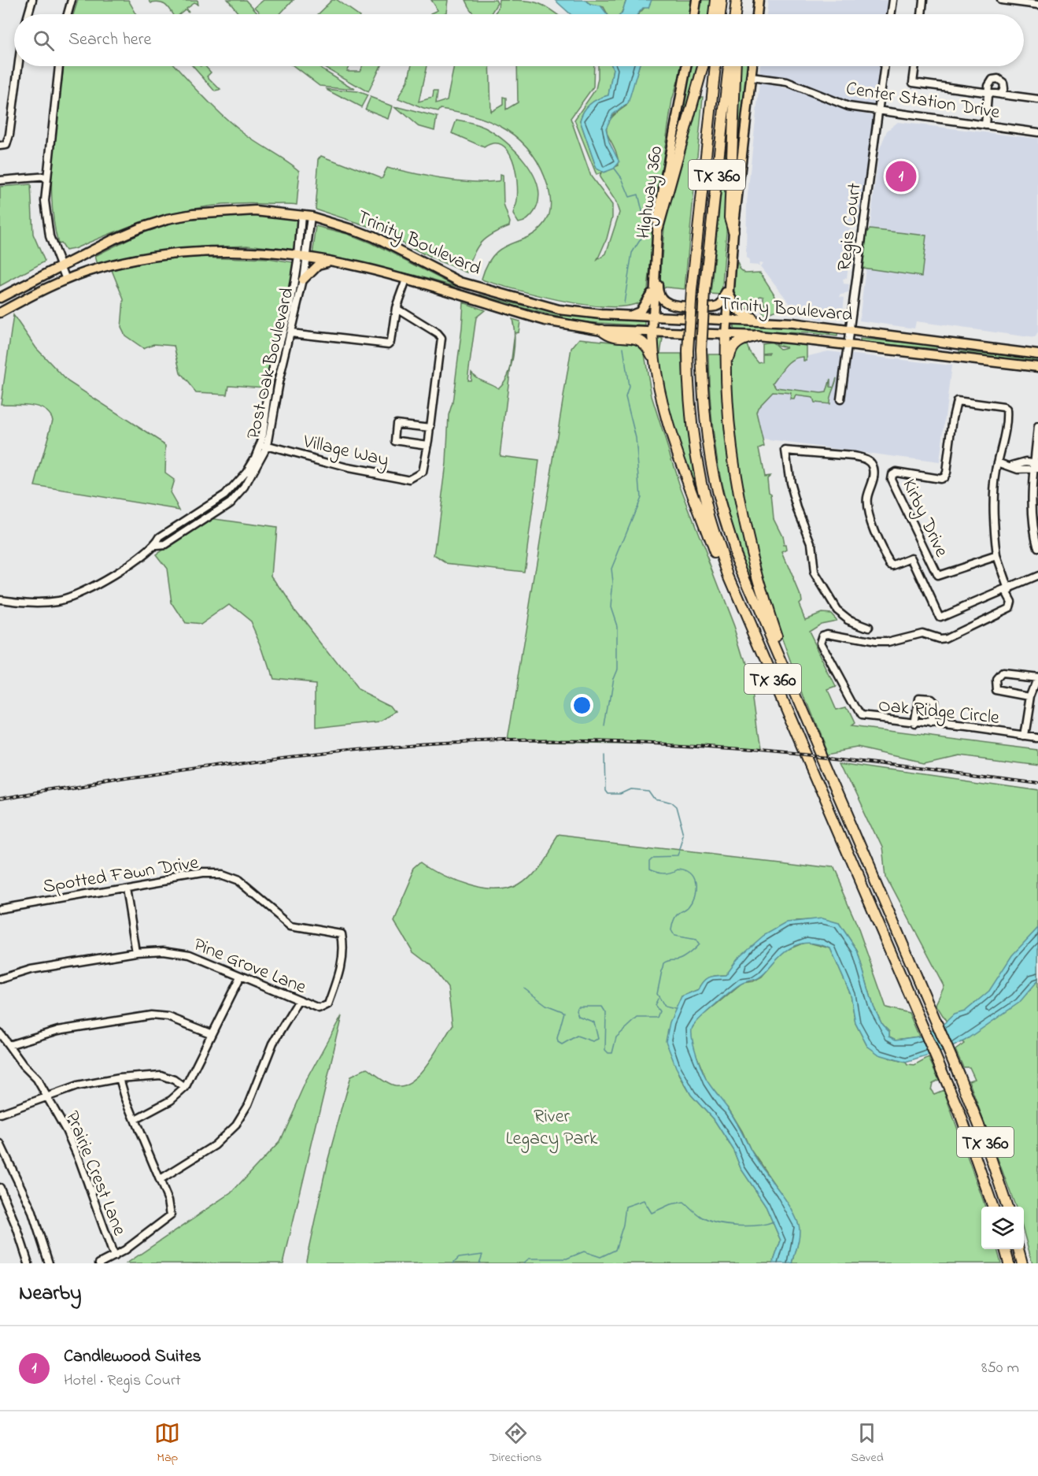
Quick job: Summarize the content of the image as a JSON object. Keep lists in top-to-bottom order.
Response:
{
  "streets": {
    "highway": ["TX 360"],
    "main road": ["Highway 360", "Trinity Boulevard"],
    "street": [
      "Center Station Drive",
      "Regis Court",
      "Post Oak Boulevard",
      "Village Way",
      "Kirby Drive",
      "Oak Ridge Circle",
      "Spotted Fawn Drive",
      "Pine Grove Lane",
      "Prairie Crest Lane"
    ]
  },
  "crossings": [
    ["Center Station Drive", "Regis Court"],
    ["Highway 360", "Trinity Boulevard"],
    ["Regis Court", "Trinity Boulevard"],
    ["Trinity Boulevard", "Post Oak Boulevard"],
    ["Post Oak Boulevard", "Village Way"],
    ["Kirby Drive", "Oak Ridge Circle"],
    ["Spotted Fawn Drive", "Pine Grove Lane"]
  ],
  "parks": ["River Legacy Park"],
  "page": {
    "search": "Search here",
    "pins": "1",
    "heading": "Nearby",
    "list": [
      {
        "mark": "1",
        "name": "Candlewood Suites",
        "note": "Hotel · Regis Court",
        "value": "850 m"
      }
    ],
    "nav": ["Map", "Directions", "Saved"]
  }
}
